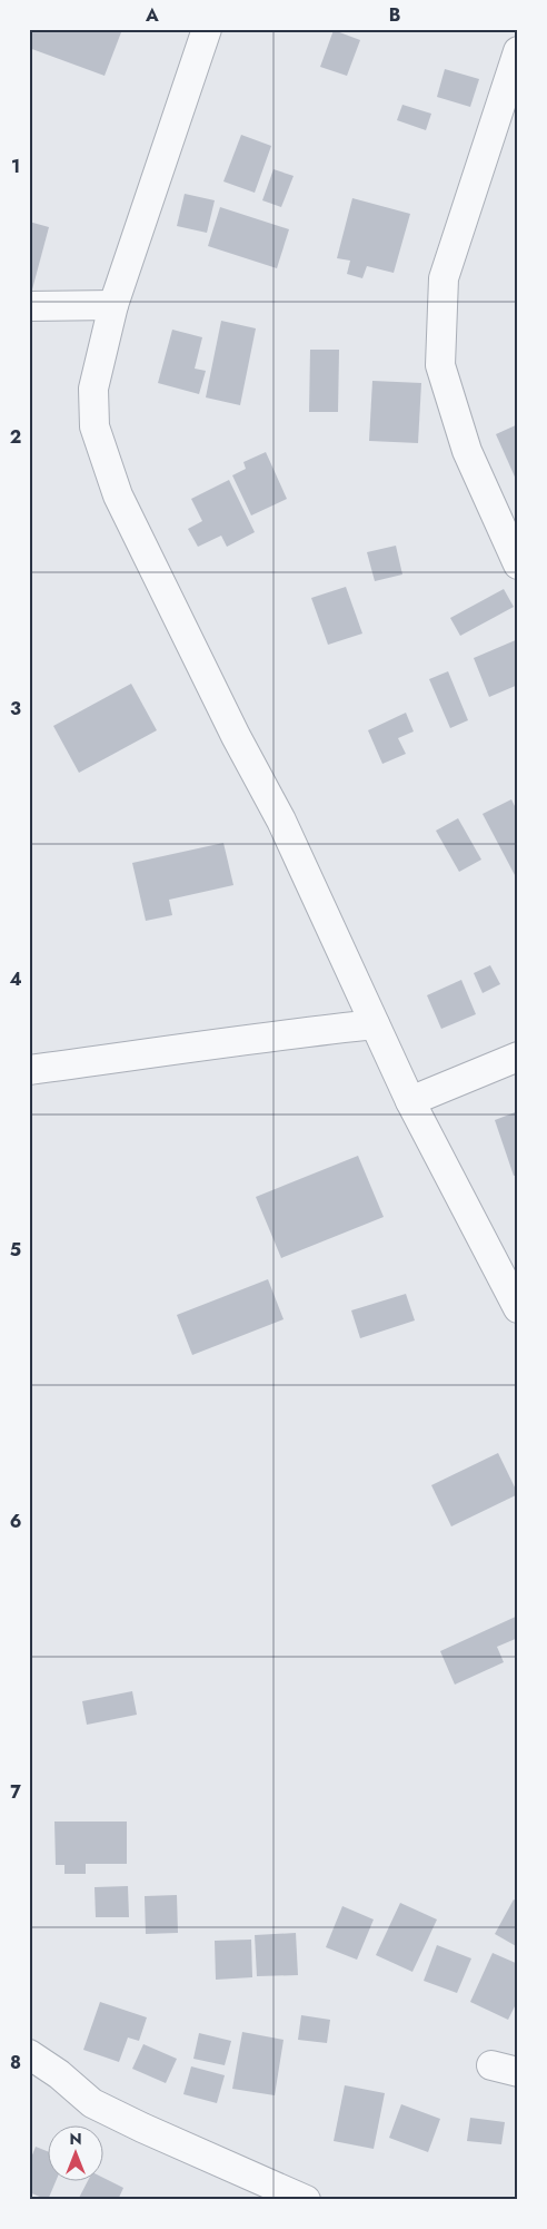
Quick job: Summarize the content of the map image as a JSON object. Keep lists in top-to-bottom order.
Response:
{
  "north": "top",
  "grid": {
    "columns": ["A", "B"],
    "rows": [
      "1",
      "2",
      "3",
      "4",
      "5",
      "6",
      "7",
      "8"
    ]
  }
}
